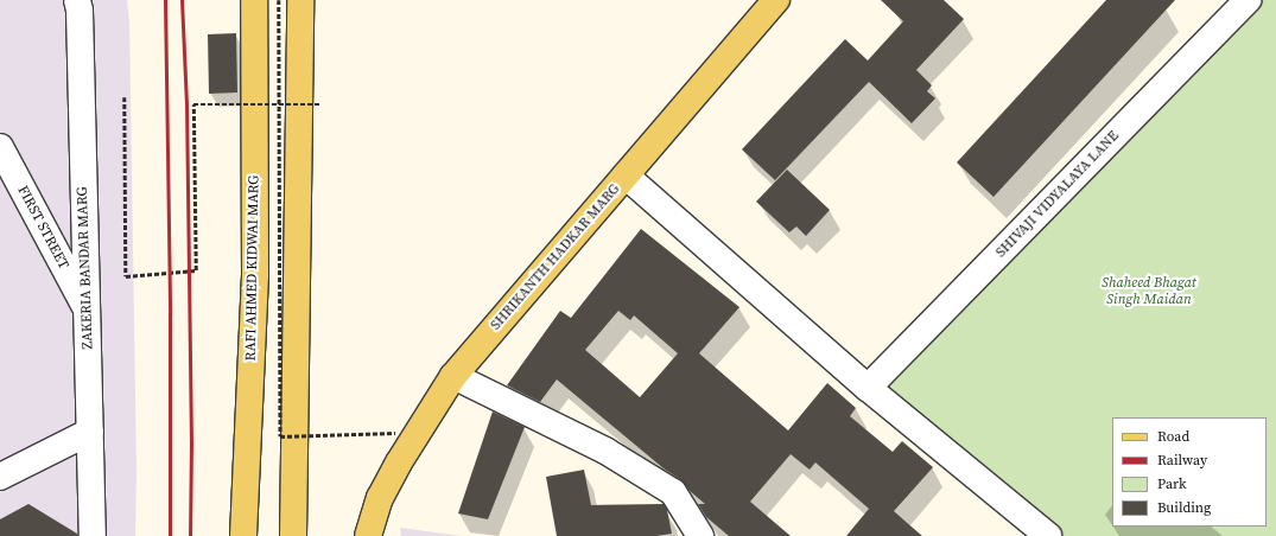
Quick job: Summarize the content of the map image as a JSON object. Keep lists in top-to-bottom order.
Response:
{
  "streets": {
    "main road": ["SHRIKANTH HADKAR MARG", "RAFI AHMED KIDWAI MARG"],
    "street": ["SHIVAJI VIDYALAYA LANE", "FIRST STREET", "ZAKERIA BANDAR MARG"]
  },
  "crossings": [
    ["FIRST STREET", "ZAKERIA BANDAR MARG"]
  ],
  "parks": ["Shaheed Bhagat Singh Maidan"],
  "legend": [
    "Road",
    "Railway",
    "Park",
    "Building"
  ]
}
